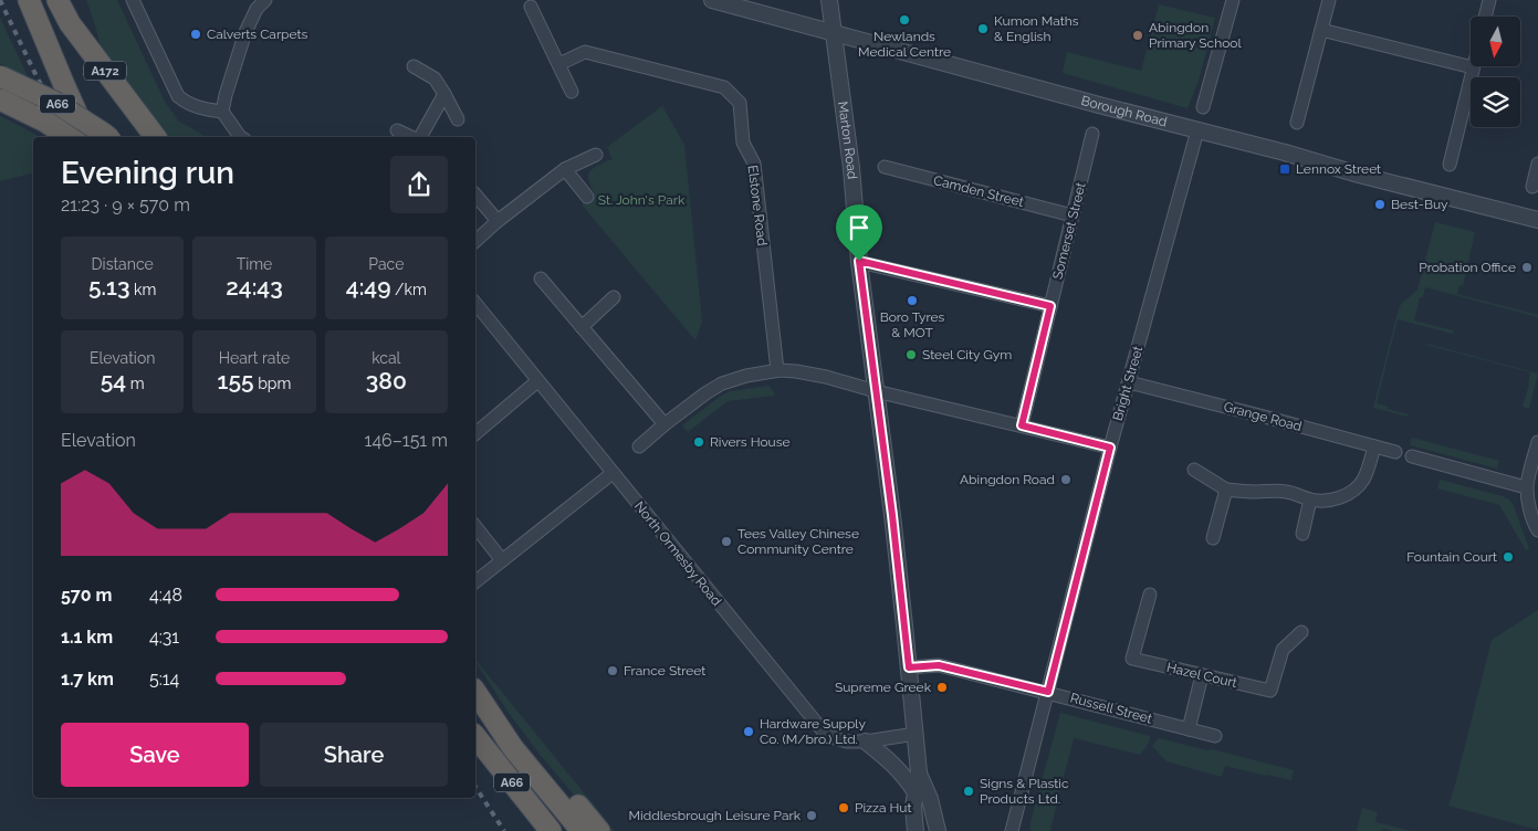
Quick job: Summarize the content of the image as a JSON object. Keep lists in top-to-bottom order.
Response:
{
  "streets": {
    "highway": ["A172", "A66"],
    "street": [
      "Borough Road",
      "Marton Road",
      "Camden Street",
      "Elstone Road",
      "Somerset Street",
      "Bright Street",
      "Grange Road",
      "North Ormesby Road",
      "Hazel Court",
      "Russell Street"
    ]
  },
  "crossings": [
    ["Borough Road", "Marton Road"],
    ["Borough Road", "Bright Street"],
    ["Marton Road", "North Ormesby Road"],
    ["Marton Road", "Russell Street"],
    ["Camden Street", "Somerset Street"],
    ["Bright Street", "Grange Road"],
    ["Bright Street", "Russell Street"]
  ],
  "parks": ["St. John's Park"],
  "places": {
    "other": [
      "Newlands Medical Centre",
      "Kumon Maths & English",
      "Calverts Carpets",
      "Abingdon Primary School",
      "Best-Buy",
      "Probation Office",
      "Boro Tyres & MOT",
      "Steel City Gym",
      "Rivers House",
      "Abingdon Road",
      "Tees Valley Chinese Community Centre",
      "Fountain Court",
      "France Street",
      "Supreme Greek",
      "Hardware Supply Co. (M/bro.) Ltd.",
      "Signs & Plastic Products Ltd.",
      "Pizza Hut",
      "Middlesbrough Leisure Park"
    ],
    "transit": ["Lennox Street"]
  },
  "north": "bottom",
  "page": {
    "heading": ["Evening run", "21:23 · 9 × 570 m"],
    "stats": [
      ["Distance", "5.13 km"],
      ["Time", "24:43"],
      ["Pace", "4:49 /km"],
      ["Elevation", "54 m"],
      ["Heart rate", "155 bpm"],
      ["kcal", "380"]
    ],
    "chart": ["Elevation", "146–151 m"],
    "list": [
      {
        "name": "570 m",
        "note": "4:48"
      },
      {
        "name": "1.1 km",
        "note": "4:31"
      },
      {
        "name": "1.7 km",
        "note": "5:14"
      }
    ],
    "buttons": ["Save", "Share"]
  }
}
